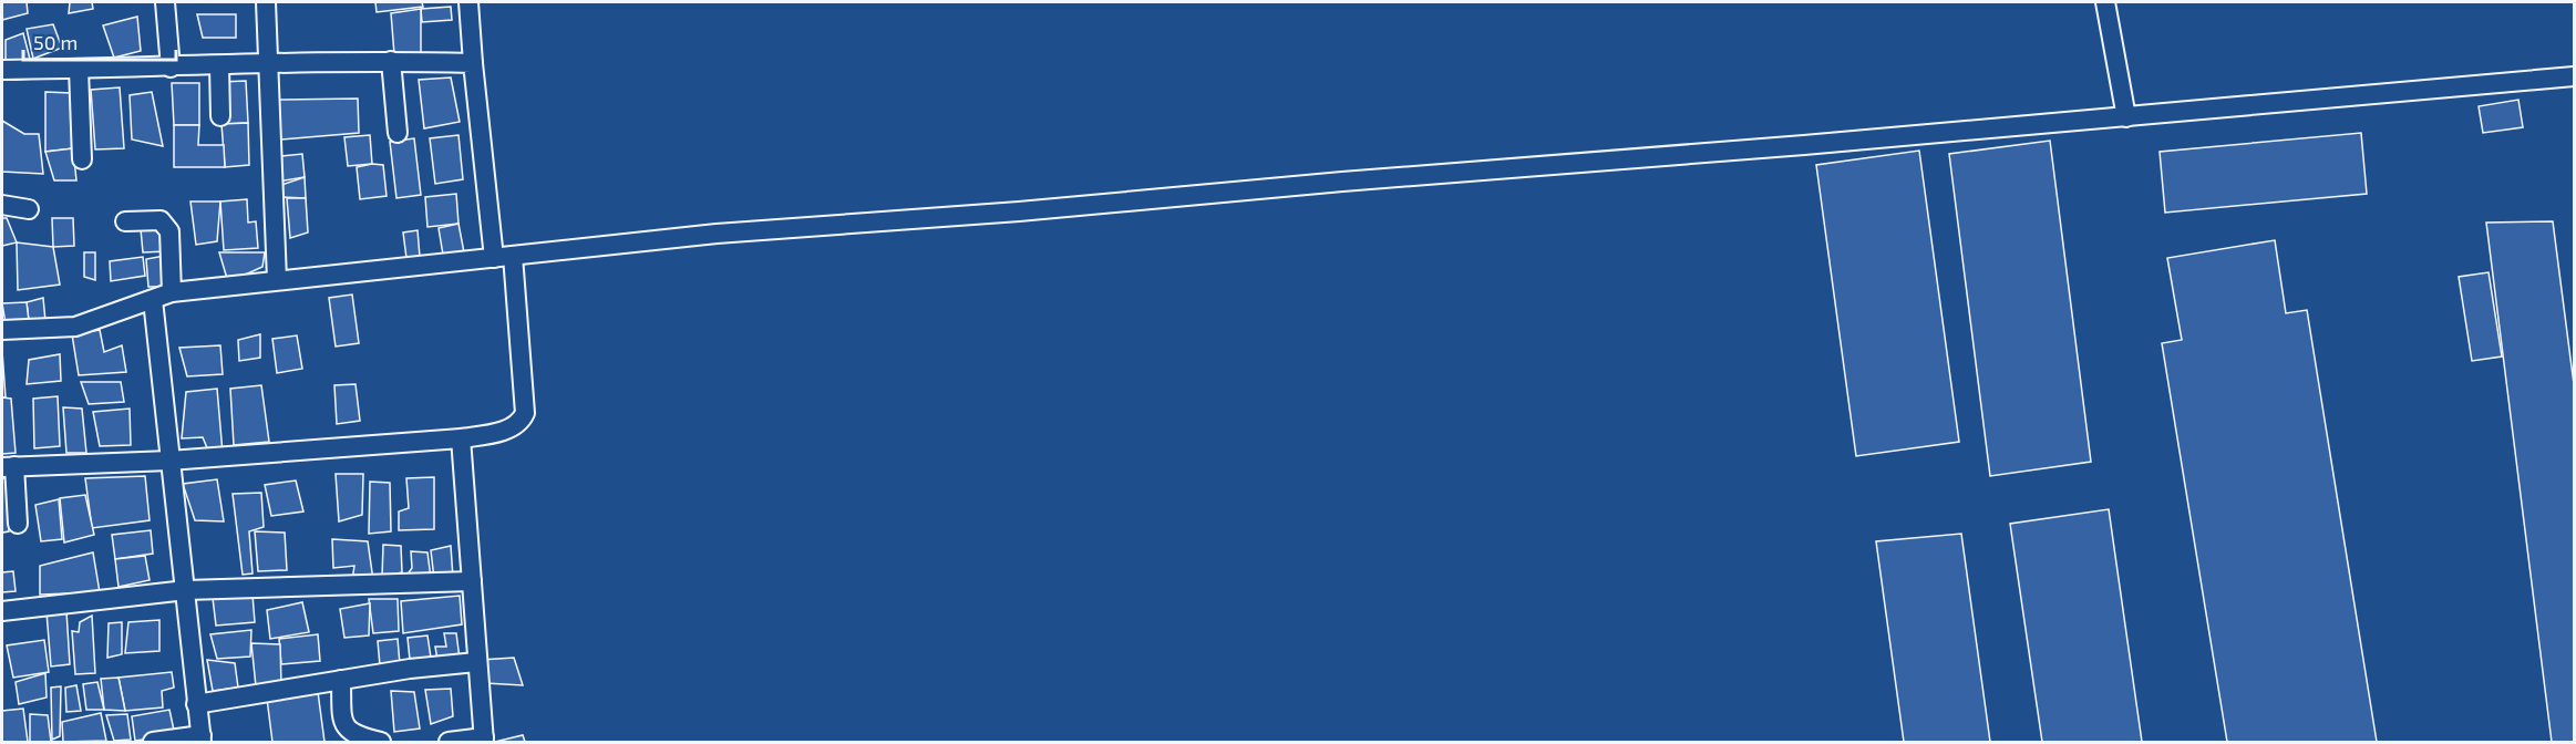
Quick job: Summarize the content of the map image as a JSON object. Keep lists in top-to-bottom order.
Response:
{
  "scale_bar": "50 m"
}
